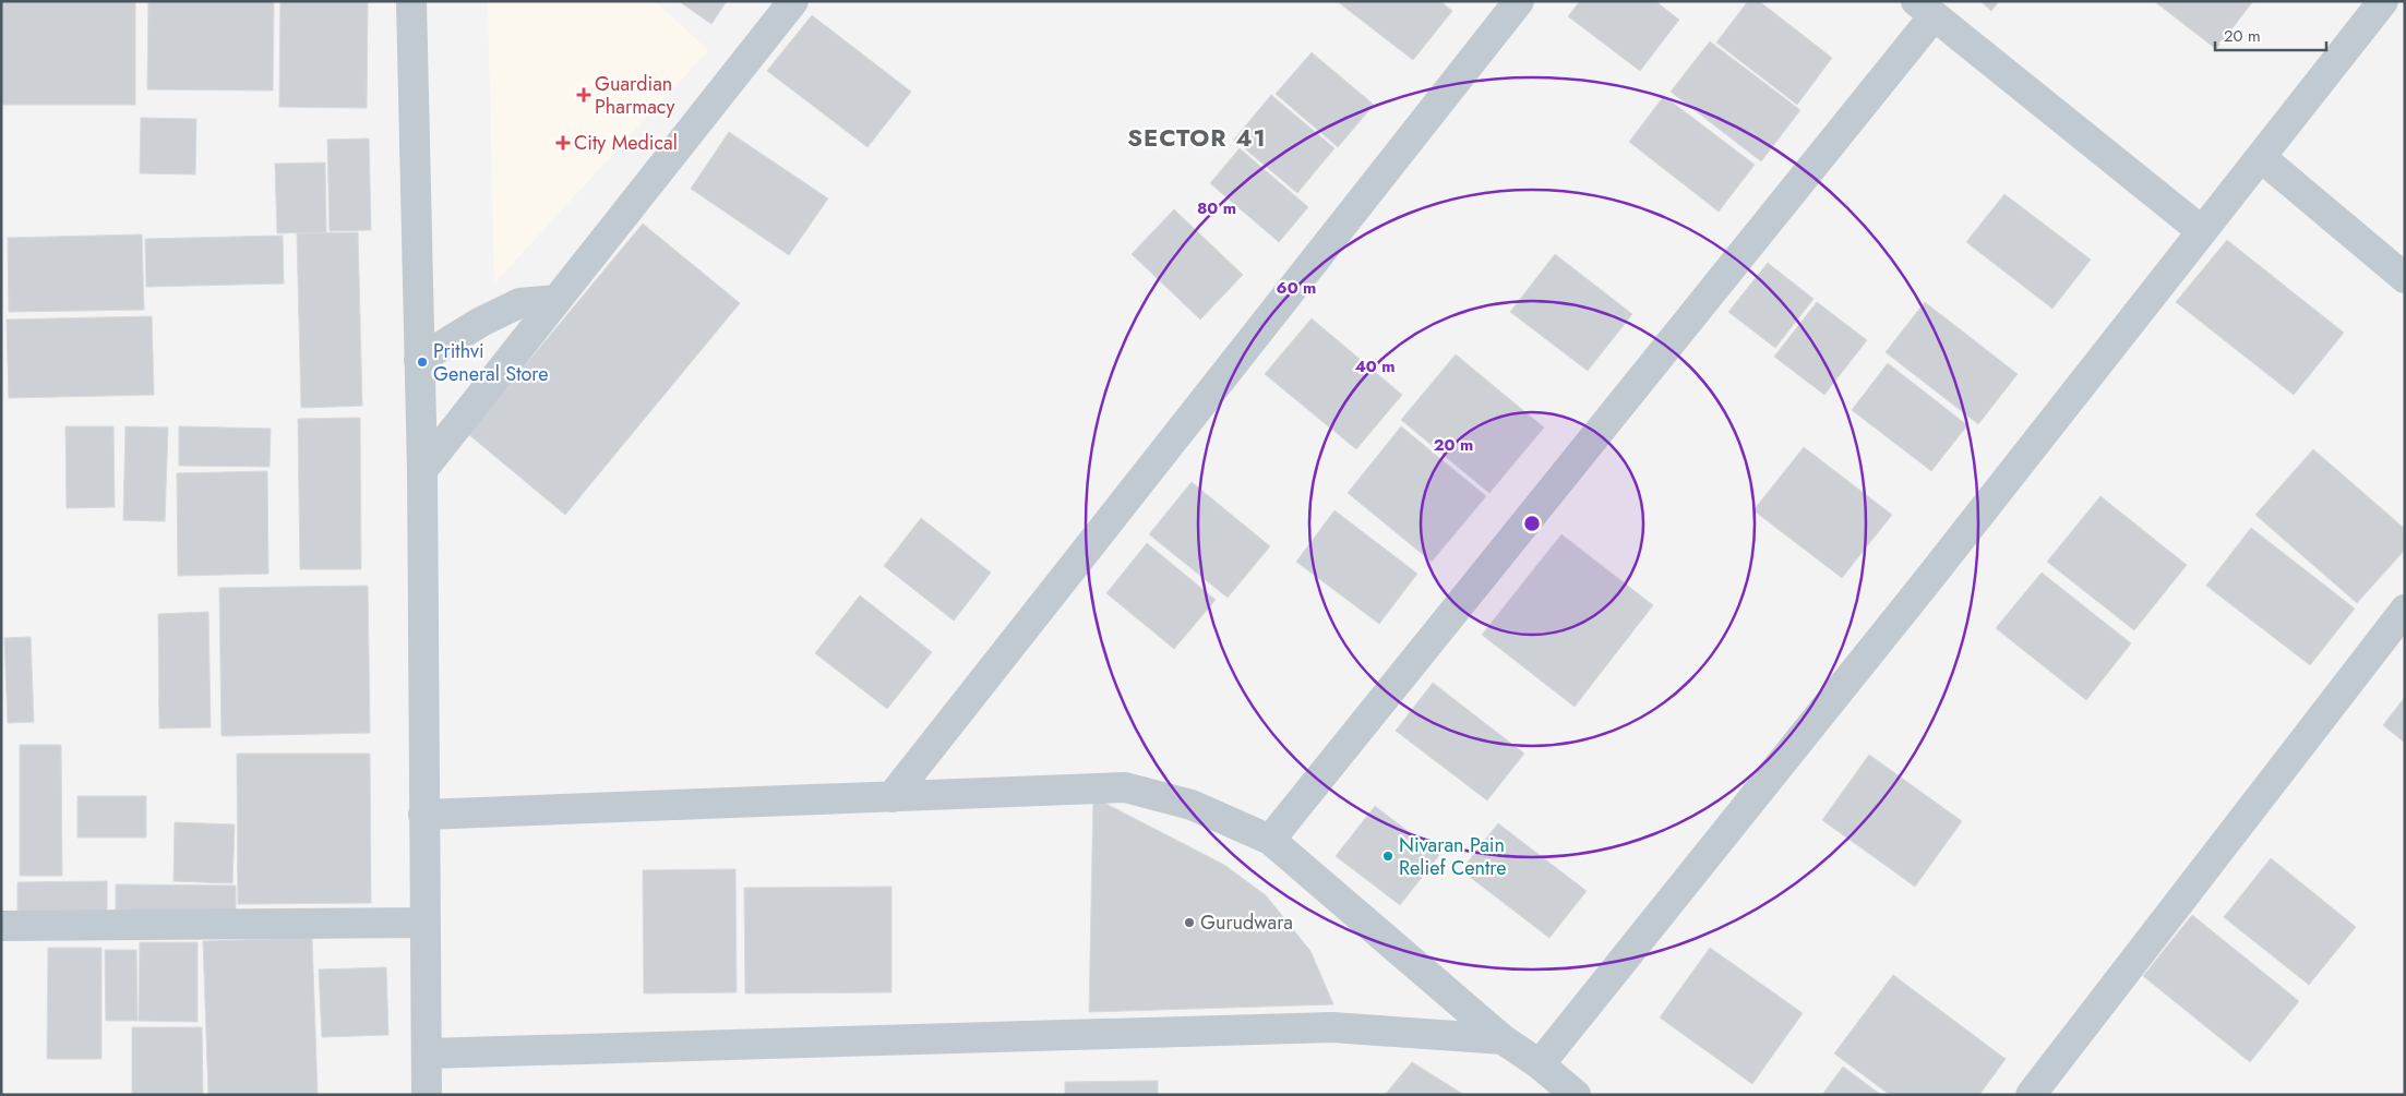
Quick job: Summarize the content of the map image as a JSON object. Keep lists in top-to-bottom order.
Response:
{
  "districts": ["SECTOR 41"],
  "places": {
    "health": ["Guardian Pharmacy", "City Medical"],
    "other": ["Prithvi General Store", "Nivaran Pain Relief Centre", "Gurudwara"]
  },
  "scale_bar": "20 m",
  "rings": [
    "80 m",
    "60 m",
    "40 m",
    "20 m"
  ]
}
